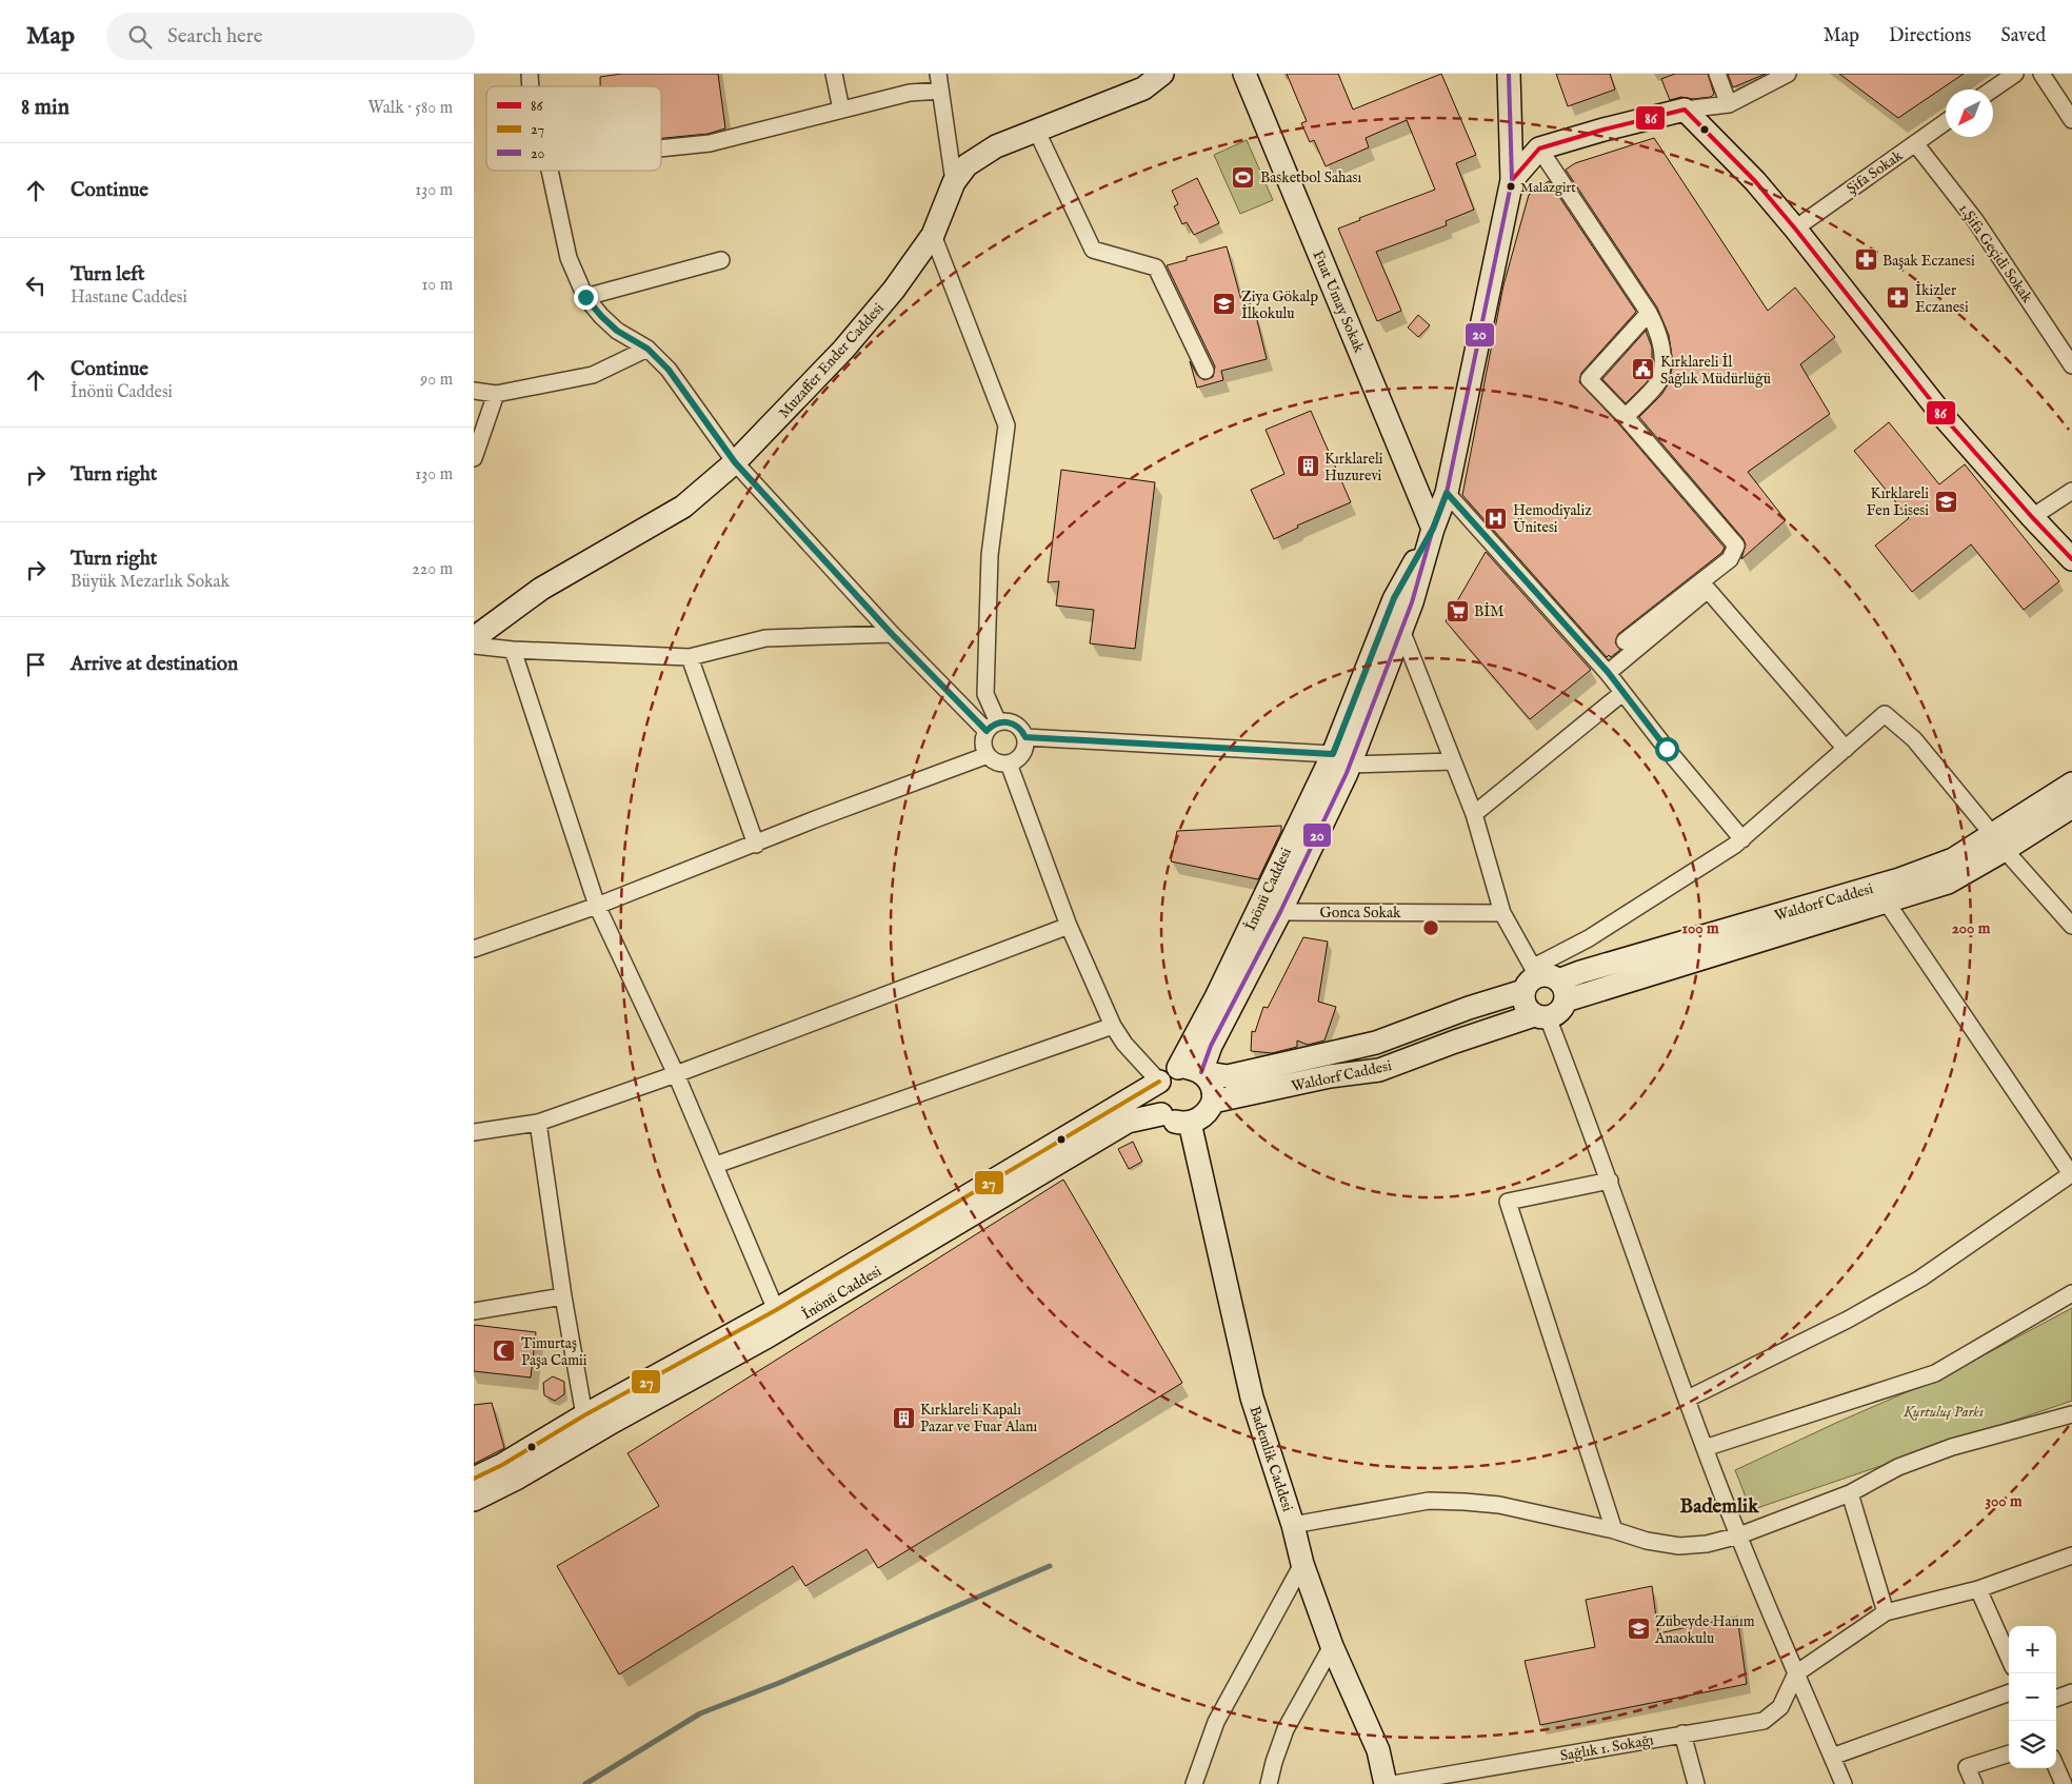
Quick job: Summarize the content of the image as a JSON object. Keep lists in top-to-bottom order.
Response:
{
  "streets": {
    "main road": [
      "Fuat Umay Sokak",
      "Muzaffer Ender Caddesi",
      "İnönü Caddesi",
      "Waldorf Caddesi",
      "Bademlik Caddesi"
    ],
    "street": [
      "Şifa Sokak",
      "1.Şifa Geçidi Sokak",
      "Gonca Sokak",
      "Sağlık 1. Sokağı"
    ]
  },
  "crossings": [
    ["Şifa Sokak", "1.Şifa Geçidi Sokak"],
    ["Fuat Umay Sokak", "İnönü Caddesi"],
    ["İnönü Caddesi", "Waldorf Caddesi"],
    ["İnönü Caddesi", "Gonca Sokak"],
    ["İnönü Caddesi", "Bademlik Caddesi"],
    ["Waldorf Caddesi", "Bademlik Caddesi"]
  ],
  "districts": ["Bademlik"],
  "parks": ["Kurtuluş Parkı"],
  "places": {
    "sports": ["Basketbol Sahası"],
    "other": ["Malazgirt"],
    "pharmacy": ["Başak Eczanesi", "İkizler Eczanesi"],
    "school or university": ["Ziya Gökalp İlkokulu", "Kırklareli Fen Lisesi", "Zübeyde Hanım Anaokulu"],
    "public building": ["Kırklareli İl Sağlık Müdürlüğü"],
    "building": ["Kırklareli Huzurevi", "Kırklareli Kapalı Pazar ve Fuar Alanı"],
    "hospital": ["Hemodiyaliz Ünitesi"],
    "supermarket": ["BİM"],
    "mosque": ["Timurtaş Paşa Camii"]
  },
  "lines": ["transit line 20", "transit line 86", "transit line 27"],
  "legend": ["86", "27", "20"],
  "north": "bottom left",
  "page": {
    "header": "Map",
    "search": "Search here",
    "nav": ["Map", "Directions", "Saved"],
    "heading": ["8 min", "Walk · 580 m"],
    "list": [
      ["Continue", "130 m"],
      ["Turn left", "Hastane Caddesi", "10 m"],
      ["Continue", "İnönü Caddesi", "90 m"],
      ["Turn right", "130 m"],
      ["Turn right", "Büyük Mezarlık Sokak", "220 m"],
      "Arrive at destination"
    ],
    "map_buttons": ["+", "−"]
  },
  "rings": ["100 m", "200 m", "300 m"]
}
